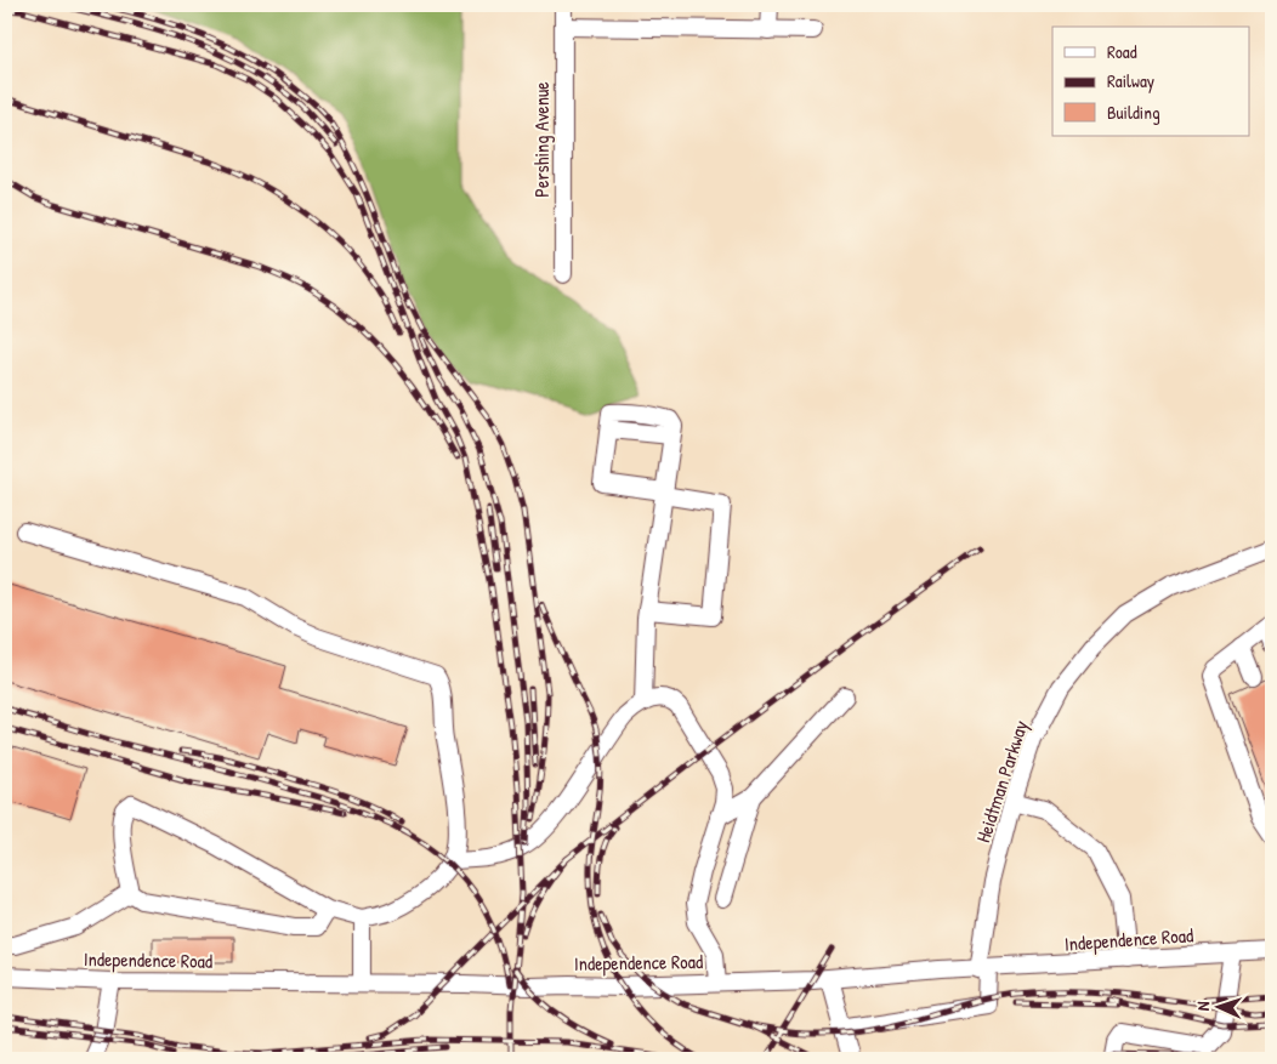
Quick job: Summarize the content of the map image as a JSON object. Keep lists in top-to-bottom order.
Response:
{
  "streets": {
    "street": ["Pershing Avenue", "Heidtman Parkway", "Independence Road"]
  },
  "crossings": [
    ["Heidtman Parkway", "Independence Road"]
  ],
  "legend": ["Road", "Railway", "Building"],
  "north": "left"
}
